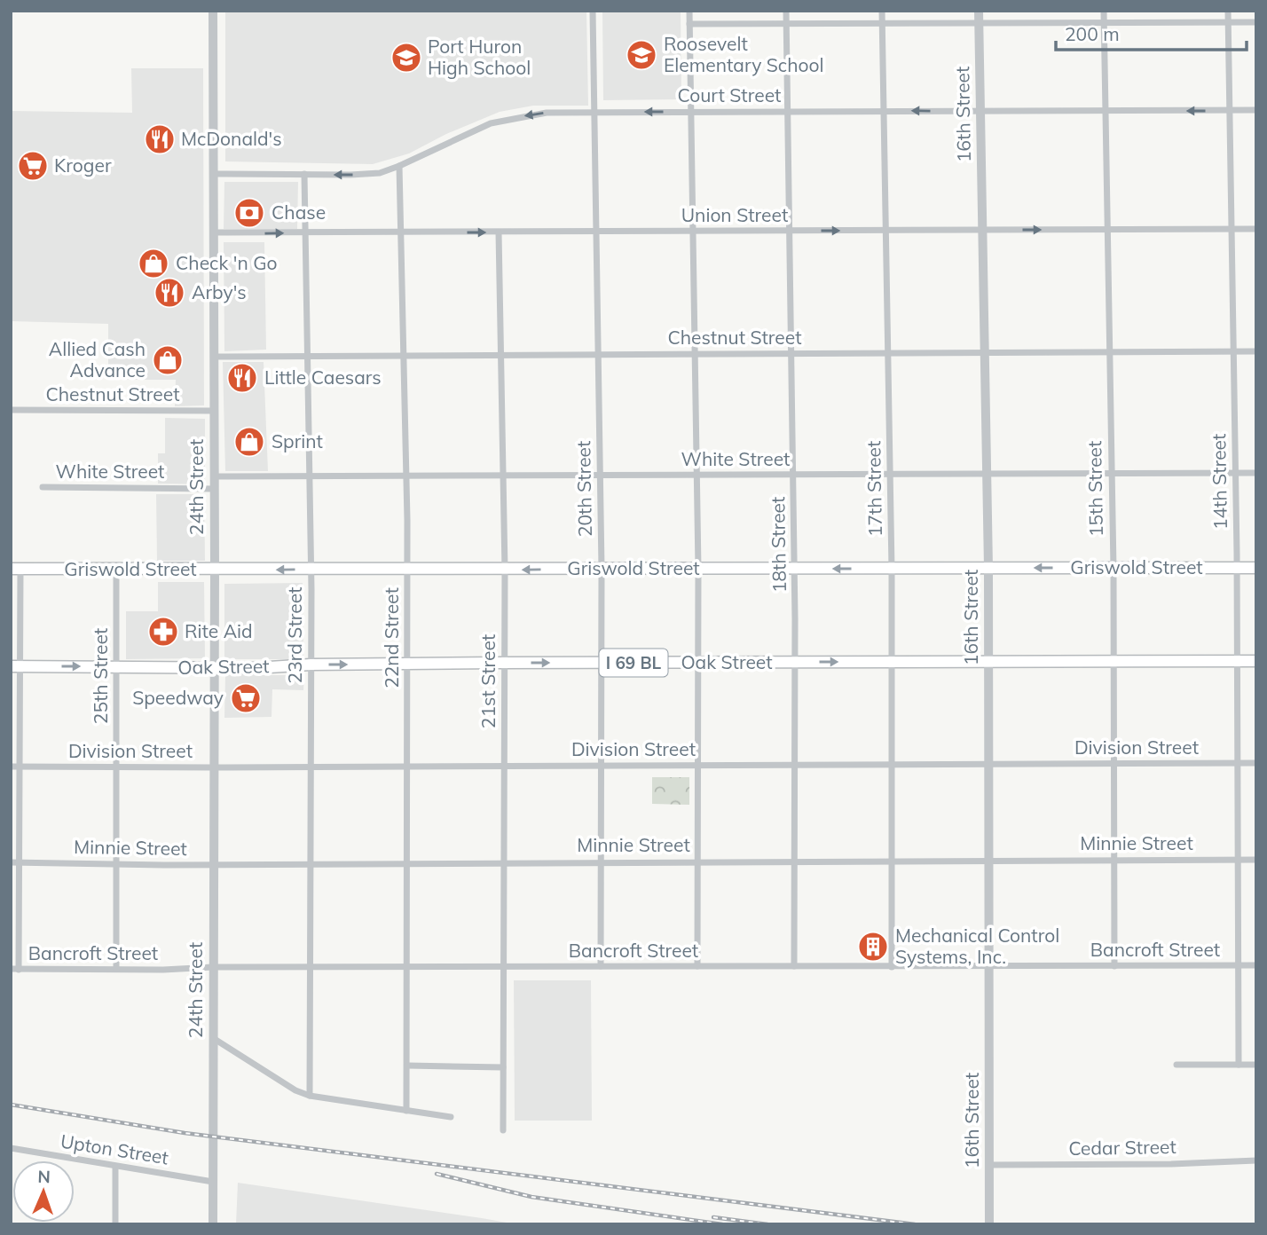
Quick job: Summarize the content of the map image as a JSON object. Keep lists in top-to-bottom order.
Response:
{
  "streets": {
    "main road": ["Griswold Street", "I 69 BL", "Oak Street"],
    "street": [
      "Court Street",
      "16th Street",
      "Union Street",
      "Chestnut Street",
      "White Street",
      "14th Street",
      "24th Street",
      "20th Street",
      "17th Street",
      "15th Street",
      "18th Street",
      "23rd Street",
      "22nd Street",
      "25th Street",
      "21st Street",
      "Division Street",
      "Minnie Street",
      "Bancroft Street",
      "Cedar Street",
      "Upton Street"
    ]
  },
  "crossings": [
    ["Court Street", "16th Street"],
    ["Court Street", "14th Street"],
    ["Court Street", "24th Street"],
    ["Court Street", "20th Street"],
    ["Court Street", "17th Street"],
    ["Court Street", "15th Street"],
    ["Court Street", "18th Street"],
    ["Court Street", "23rd Street"],
    ["Court Street", "22nd Street"],
    ["16th Street", "Union Street"],
    ["16th Street", "Chestnut Street"],
    ["16th Street", "White Street"],
    ["16th Street", "Griswold Street"],
    ["16th Street", "Oak Street"],
    ["16th Street", "Division Street"],
    ["16th Street", "Minnie Street"],
    ["16th Street", "Bancroft Street"],
    ["16th Street", "Cedar Street"],
    ["Union Street", "14th Street"],
    ["Union Street", "24th Street"],
    ["Union Street", "20th Street"],
    ["Union Street", "17th Street"],
    ["Union Street", "15th Street"],
    ["Union Street", "18th Street"],
    ["Union Street", "23rd Street"],
    ["Union Street", "22nd Street"],
    ["Union Street", "21st Street"],
    ["Chestnut Street", "14th Street"],
    ["Chestnut Street", "24th Street"],
    ["Chestnut Street", "20th Street"],
    ["Chestnut Street", "17th Street"],
    ["Chestnut Street", "15th Street"],
    ["Chestnut Street", "18th Street"],
    ["Chestnut Street", "23rd Street"],
    ["Chestnut Street", "22nd Street"],
    ["Chestnut Street", "21st Street"],
    ["White Street", "14th Street"],
    ["White Street", "24th Street"],
    ["White Street", "20th Street"],
    ["White Street", "17th Street"],
    ["White Street", "15th Street"],
    ["White Street", "18th Street"],
    ["White Street", "23rd Street"],
    ["White Street", "22nd Street"],
    ["White Street", "21st Street"],
    ["14th Street", "Griswold Street"],
    ["14th Street", "Oak Street"],
    ["14th Street", "Division Street"],
    ["14th Street", "Minnie Street"],
    ["14th Street", "Bancroft Street"],
    ["24th Street", "Griswold Street"],
    ["24th Street", "Oak Street"],
    ["24th Street", "Division Street"],
    ["24th Street", "Minnie Street"],
    ["24th Street", "Bancroft Street"],
    ["24th Street", "Upton Street"],
    ["20th Street", "Griswold Street"],
    ["20th Street", "Oak Street"],
    ["20th Street", "Division Street"],
    ["20th Street", "Minnie Street"],
    ["20th Street", "Bancroft Street"],
    ["17th Street", "Griswold Street"],
    ["17th Street", "Oak Street"],
    ["17th Street", "Division Street"],
    ["17th Street", "Minnie Street"],
    ["17th Street", "Bancroft Street"],
    ["15th Street", "Griswold Street"],
    ["15th Street", "Oak Street"],
    ["15th Street", "Division Street"],
    ["15th Street", "Minnie Street"],
    ["15th Street", "Bancroft Street"],
    ["18th Street", "Griswold Street"],
    ["18th Street", "Oak Street"],
    ["18th Street", "Division Street"],
    ["18th Street", "Minnie Street"],
    ["18th Street", "Bancroft Street"],
    ["Griswold Street", "23rd Street"],
    ["Griswold Street", "22nd Street"],
    ["Griswold Street", "25th Street"],
    ["Griswold Street", "21st Street"],
    ["23rd Street", "Oak Street"],
    ["23rd Street", "Division Street"],
    ["23rd Street", "Minnie Street"],
    ["23rd Street", "Bancroft Street"],
    ["22nd Street", "Oak Street"],
    ["22nd Street", "Division Street"],
    ["22nd Street", "Minnie Street"],
    ["22nd Street", "Bancroft Street"],
    ["Oak Street", "25th Street"],
    ["Oak Street", "21st Street"],
    ["25th Street", "Division Street"],
    ["25th Street", "Minnie Street"],
    ["25th Street", "Bancroft Street"],
    ["21st Street", "Division Street"],
    ["21st Street", "Minnie Street"],
    ["21st Street", "Bancroft Street"]
  ],
  "one_way": ["Court Street", "Union Street"],
  "places": {
    "school or university": ["Roosevelt Elementary School", "Port Huron High School"],
    "restaurant": ["McDonald's", "Arby's", "Little Caesars"],
    "supermarket": ["Kroger", "Speedway"],
    "bank": ["Chase"],
    "shop": ["Check 'n Go", "Allied Cash Advance", "Sprint"],
    "pharmacy": ["Rite Aid"],
    "building": ["Mechanical Control Systems, Inc."]
  },
  "scale_bar": "200 m",
  "north": "top"
}
